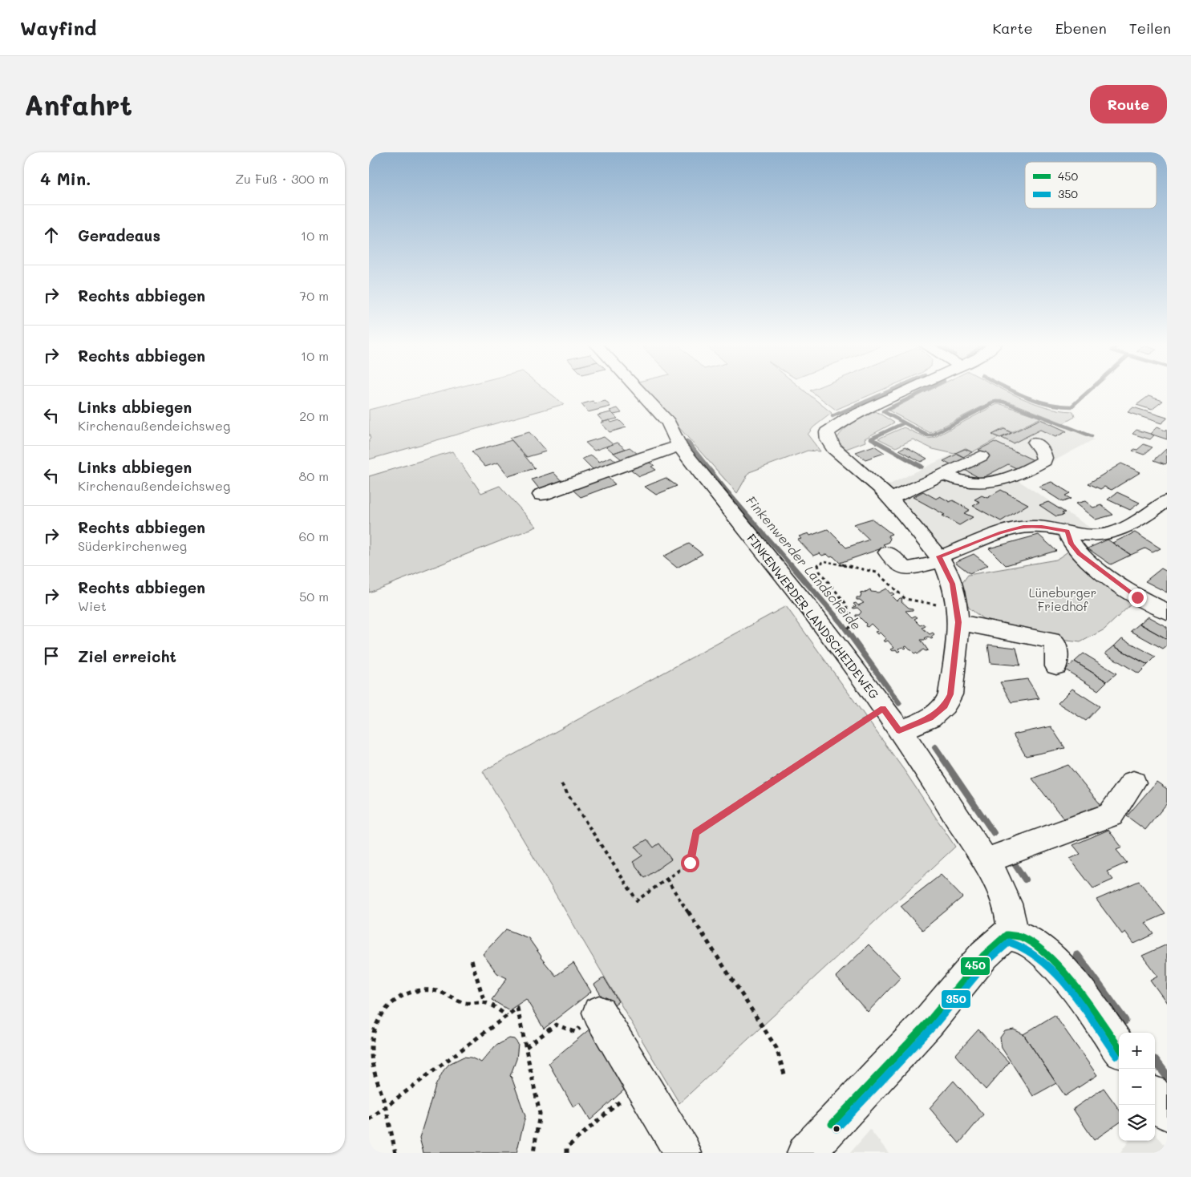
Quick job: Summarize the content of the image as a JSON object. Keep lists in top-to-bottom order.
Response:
{
  "streets": {
    "street": ["FINKENWERDER LANDSCHEIDEWEG"]
  },
  "water": ["Finkenwerder Landscheide"],
  "parks": ["Lüneburger Friedhof"],
  "lines": ["transit line 450", "transit line 350"],
  "legend": ["450", "350"],
  "page": {
    "header": "Wayfind",
    "nav": ["Karte", "Ebenen", "Teilen"],
    "buttons": "Route",
    "title": "Anfahrt",
    "heading": ["4 Min.", "Zu Fuß · 300 m"],
    "list": [
      ["Geradeaus", "10 m"],
      ["Rechts abbiegen", "70 m"],
      ["Rechts abbiegen", "10 m"],
      ["Links abbiegen", "Kirchenaußendeichsweg", "20 m"],
      ["Links abbiegen", "Kirchenaußendeichsweg", "80 m"],
      ["Rechts abbiegen", "Süderkirchenweg", "60 m"],
      ["Rechts abbiegen", "Wiet", "50 m"],
      "Ziel erreicht"
    ],
    "map_buttons": ["+", "−"]
  }
}
